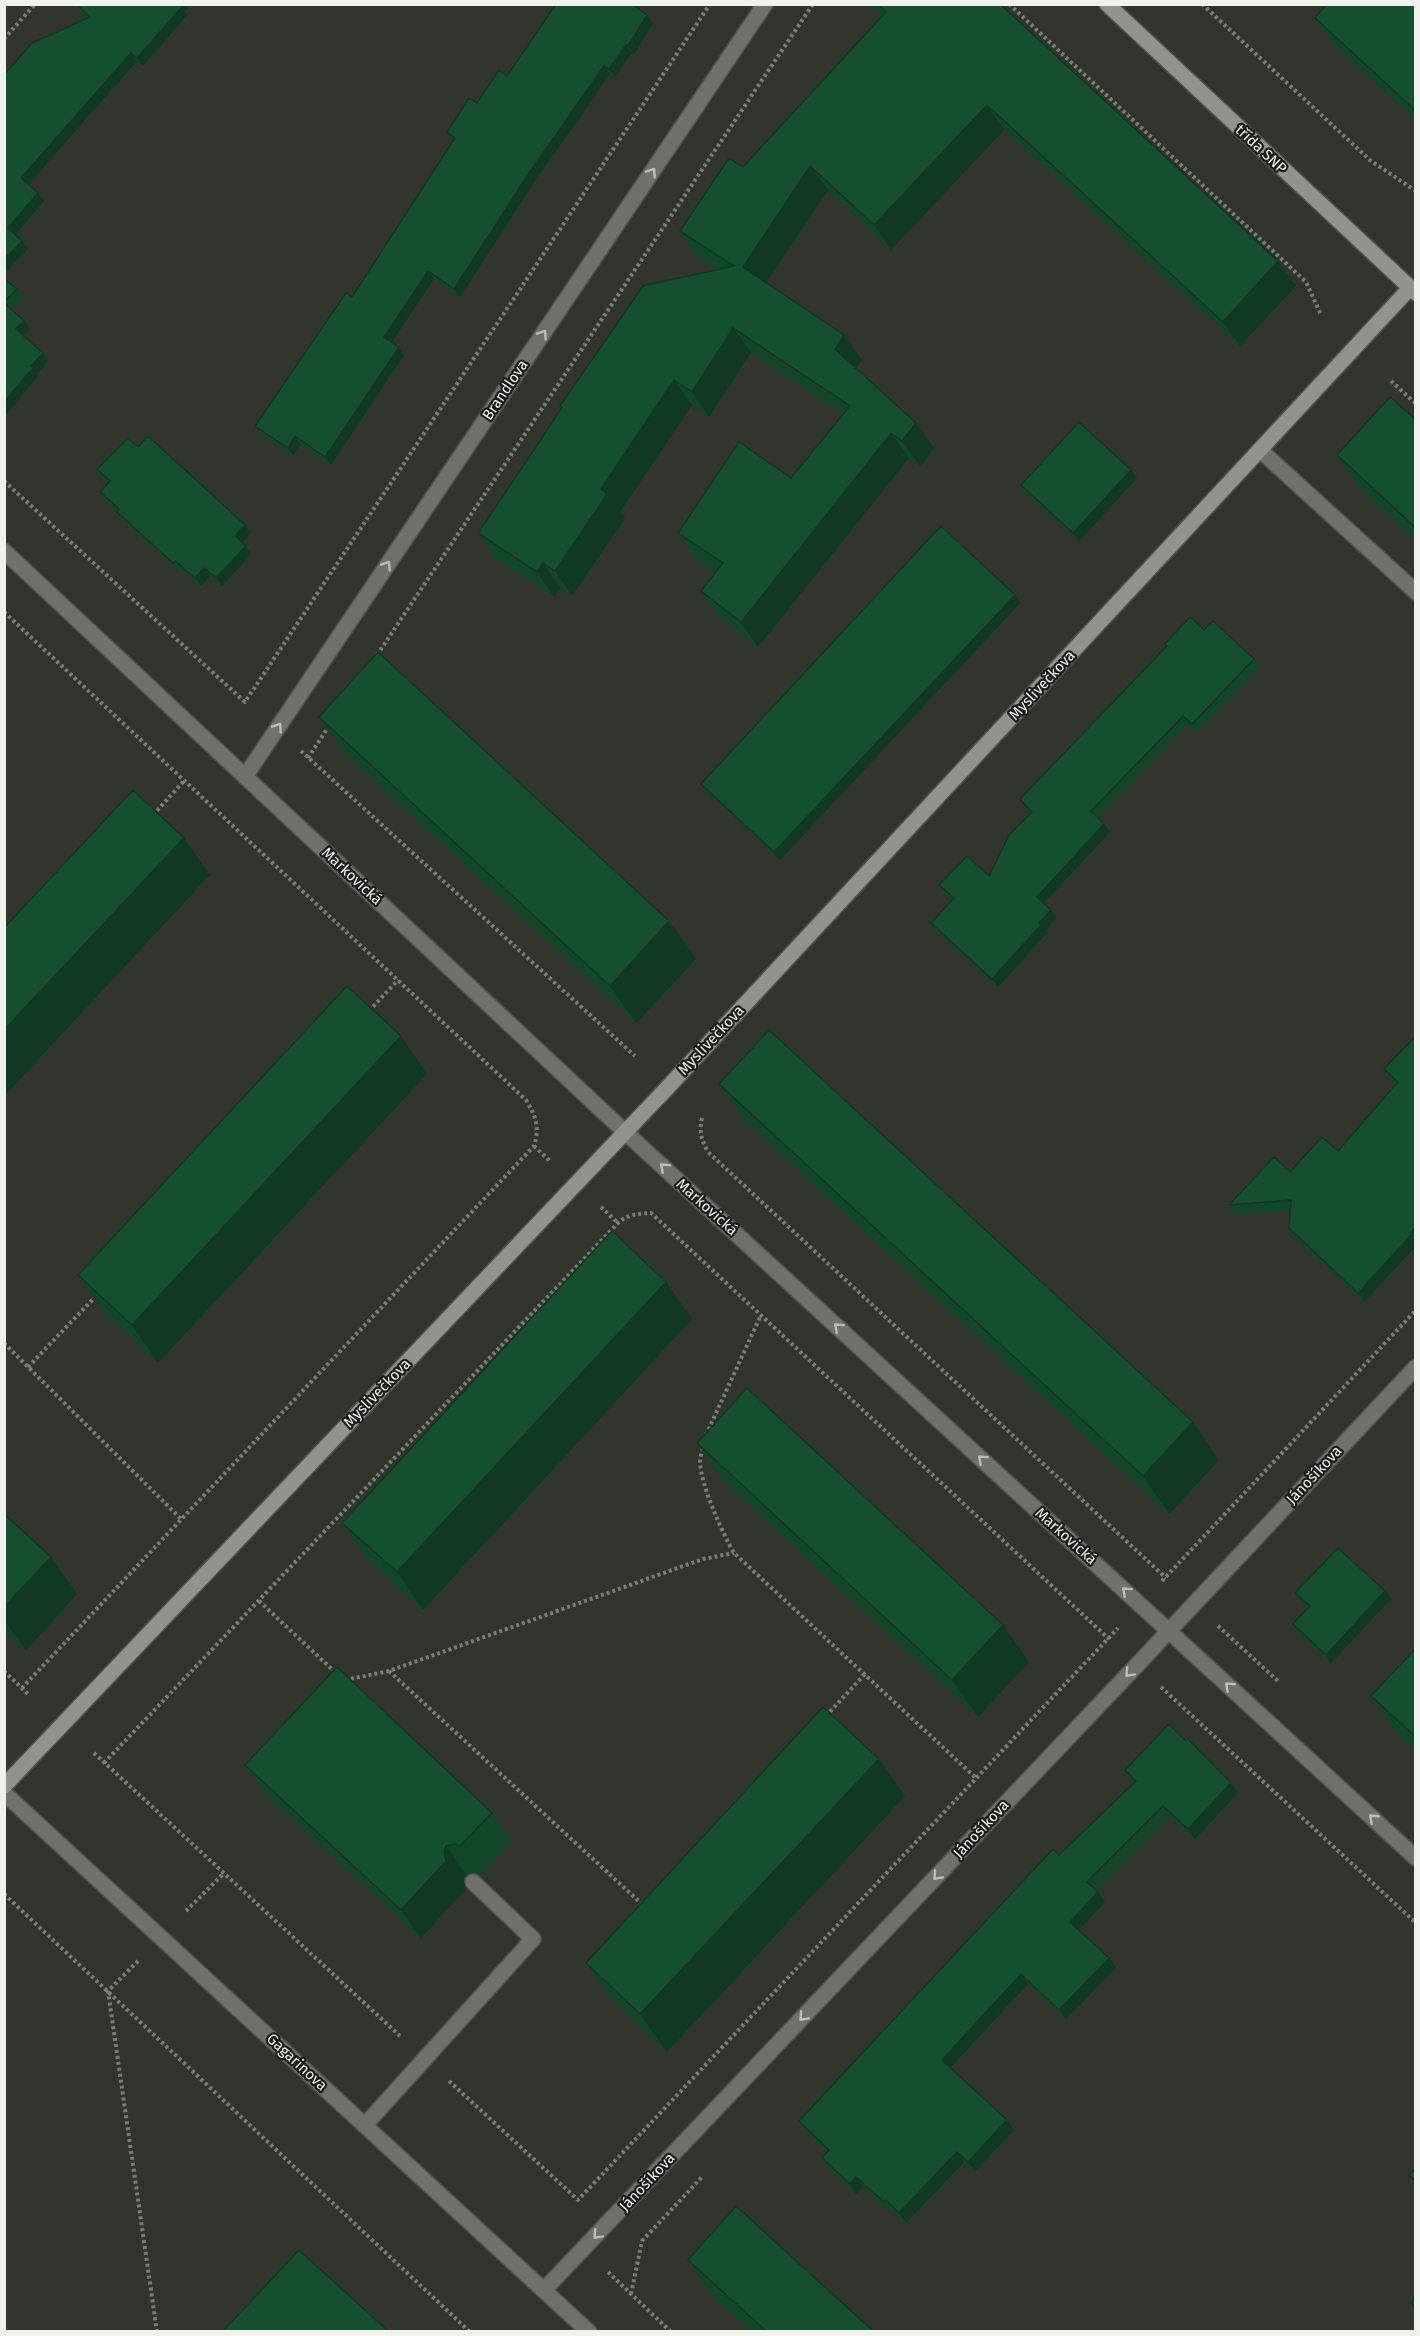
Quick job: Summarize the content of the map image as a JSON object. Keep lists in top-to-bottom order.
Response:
{
  "streets": {
    "street": [
      "třída SNP",
      "Brandlova",
      "Myslivečkova",
      "Markovická",
      "Jánošíkova",
      "Gagarinova"
    ]
  },
  "crossings": [
    ["třída SNP", "Myslivečkova"],
    ["Brandlova", "Markovická"],
    ["Myslivečkova", "Markovická"],
    ["Markovická", "Jánošíkova"],
    ["Jánošíkova", "Gagarinova"]
  ],
  "one_way": ["Brandlova", "Markovická", "Jánošíkova"]
}
